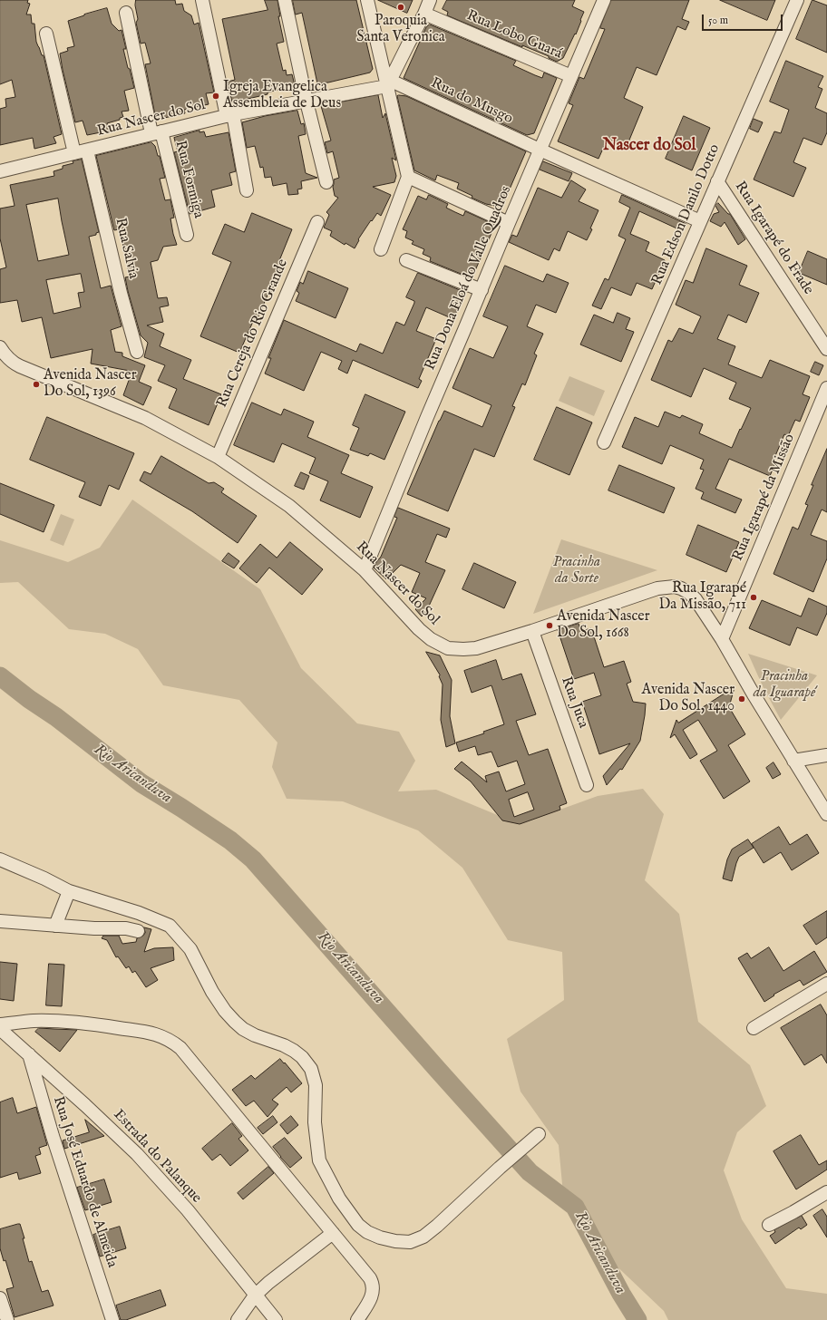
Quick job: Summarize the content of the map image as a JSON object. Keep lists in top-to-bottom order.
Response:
{
  "streets": {
    "street": [
      "Rua Lobo Guará",
      "Rua do Musgo",
      "Rua Nascer do Sol",
      "Rua Formiga",
      "Rua Edson Danilo Dotto",
      "Rua Igarapé do Frade",
      "Rua Salvia",
      "Rua Dona Eloá do Valle Quadros",
      "Rua Cereja do Rio Grande",
      "Rua Igarapé da Missão",
      "Rua Juca",
      "Estrada do Palanque",
      "Rua José Eduardo de Almeida"
    ]
  },
  "crossings": [
    ["Rua Lobo Guará", "Rua Dona Eloá do Valle Quadros"],
    ["Rua do Musgo", "Rua Nascer do Sol"],
    ["Rua do Musgo", "Rua Edson Danilo Dotto"],
    ["Rua do Musgo", "Rua Dona Eloá do Valle Quadros"],
    ["Rua Nascer do Sol", "Rua Formiga"],
    ["Rua Nascer do Sol", "Rua Salvia"],
    ["Rua Nascer do Sol", "Rua Dona Eloá do Valle Quadros"],
    ["Rua Nascer do Sol", "Rua Cereja do Rio Grande"],
    ["Rua Nascer do Sol", "Rua Igarapé da Missão"],
    ["Rua Nascer do Sol", "Rua Juca"],
    ["Rua Edson Danilo Dotto", "Rua Igarapé do Frade"],
    ["Estrada do Palanque", "Rua José Eduardo de Almeida"]
  ],
  "districts": ["Nascer do Sol"],
  "water": ["Rio Aricanduva"],
  "parks": ["Pracinha da Sorte", "Pracinha da Iguarapé"],
  "places": [
    "Paroquia Santa Veronica",
    "Igreja Evangelica Assembleia de Deus",
    "Avenida Nascer Do Sol, 1396",
    "Rua Igarapé Da Missão, 711",
    "Avenida Nascer Do Sol, 1668",
    "Avenida Nascer Do Sol, 1440"
  ],
  "scale_bar": "50 m"
}
